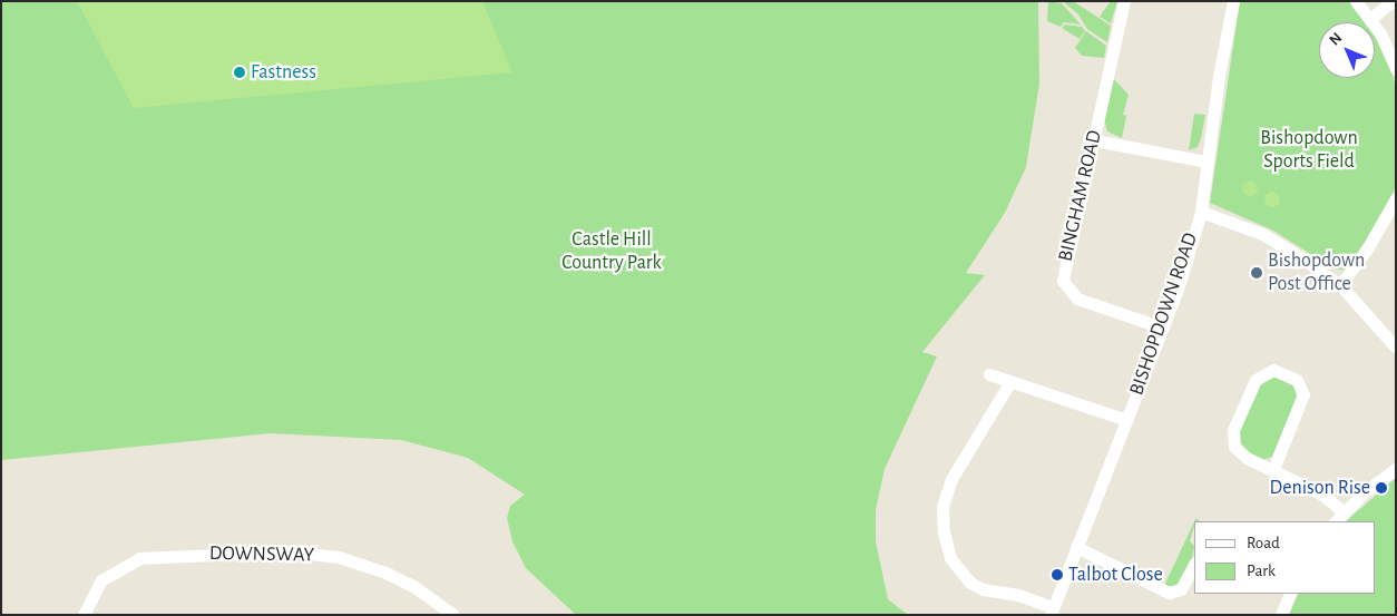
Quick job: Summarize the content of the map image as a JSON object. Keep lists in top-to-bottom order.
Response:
{
  "streets": {
    "street": ["BINGHAM ROAD", "BISHOPDOWN ROAD", "DOWNSWAY"]
  },
  "crossings": [
    ["BINGHAM ROAD", "BISHOPDOWN ROAD"]
  ],
  "parks": ["Bishopdown Sports Field", "Castle Hill Country Park"],
  "places": [
    "Fastness",
    "Bishopdown Post Office",
    "Denison Rise",
    "Talbot Close"
  ],
  "legend": ["Road", "Park"],
  "north": "top left"
}
